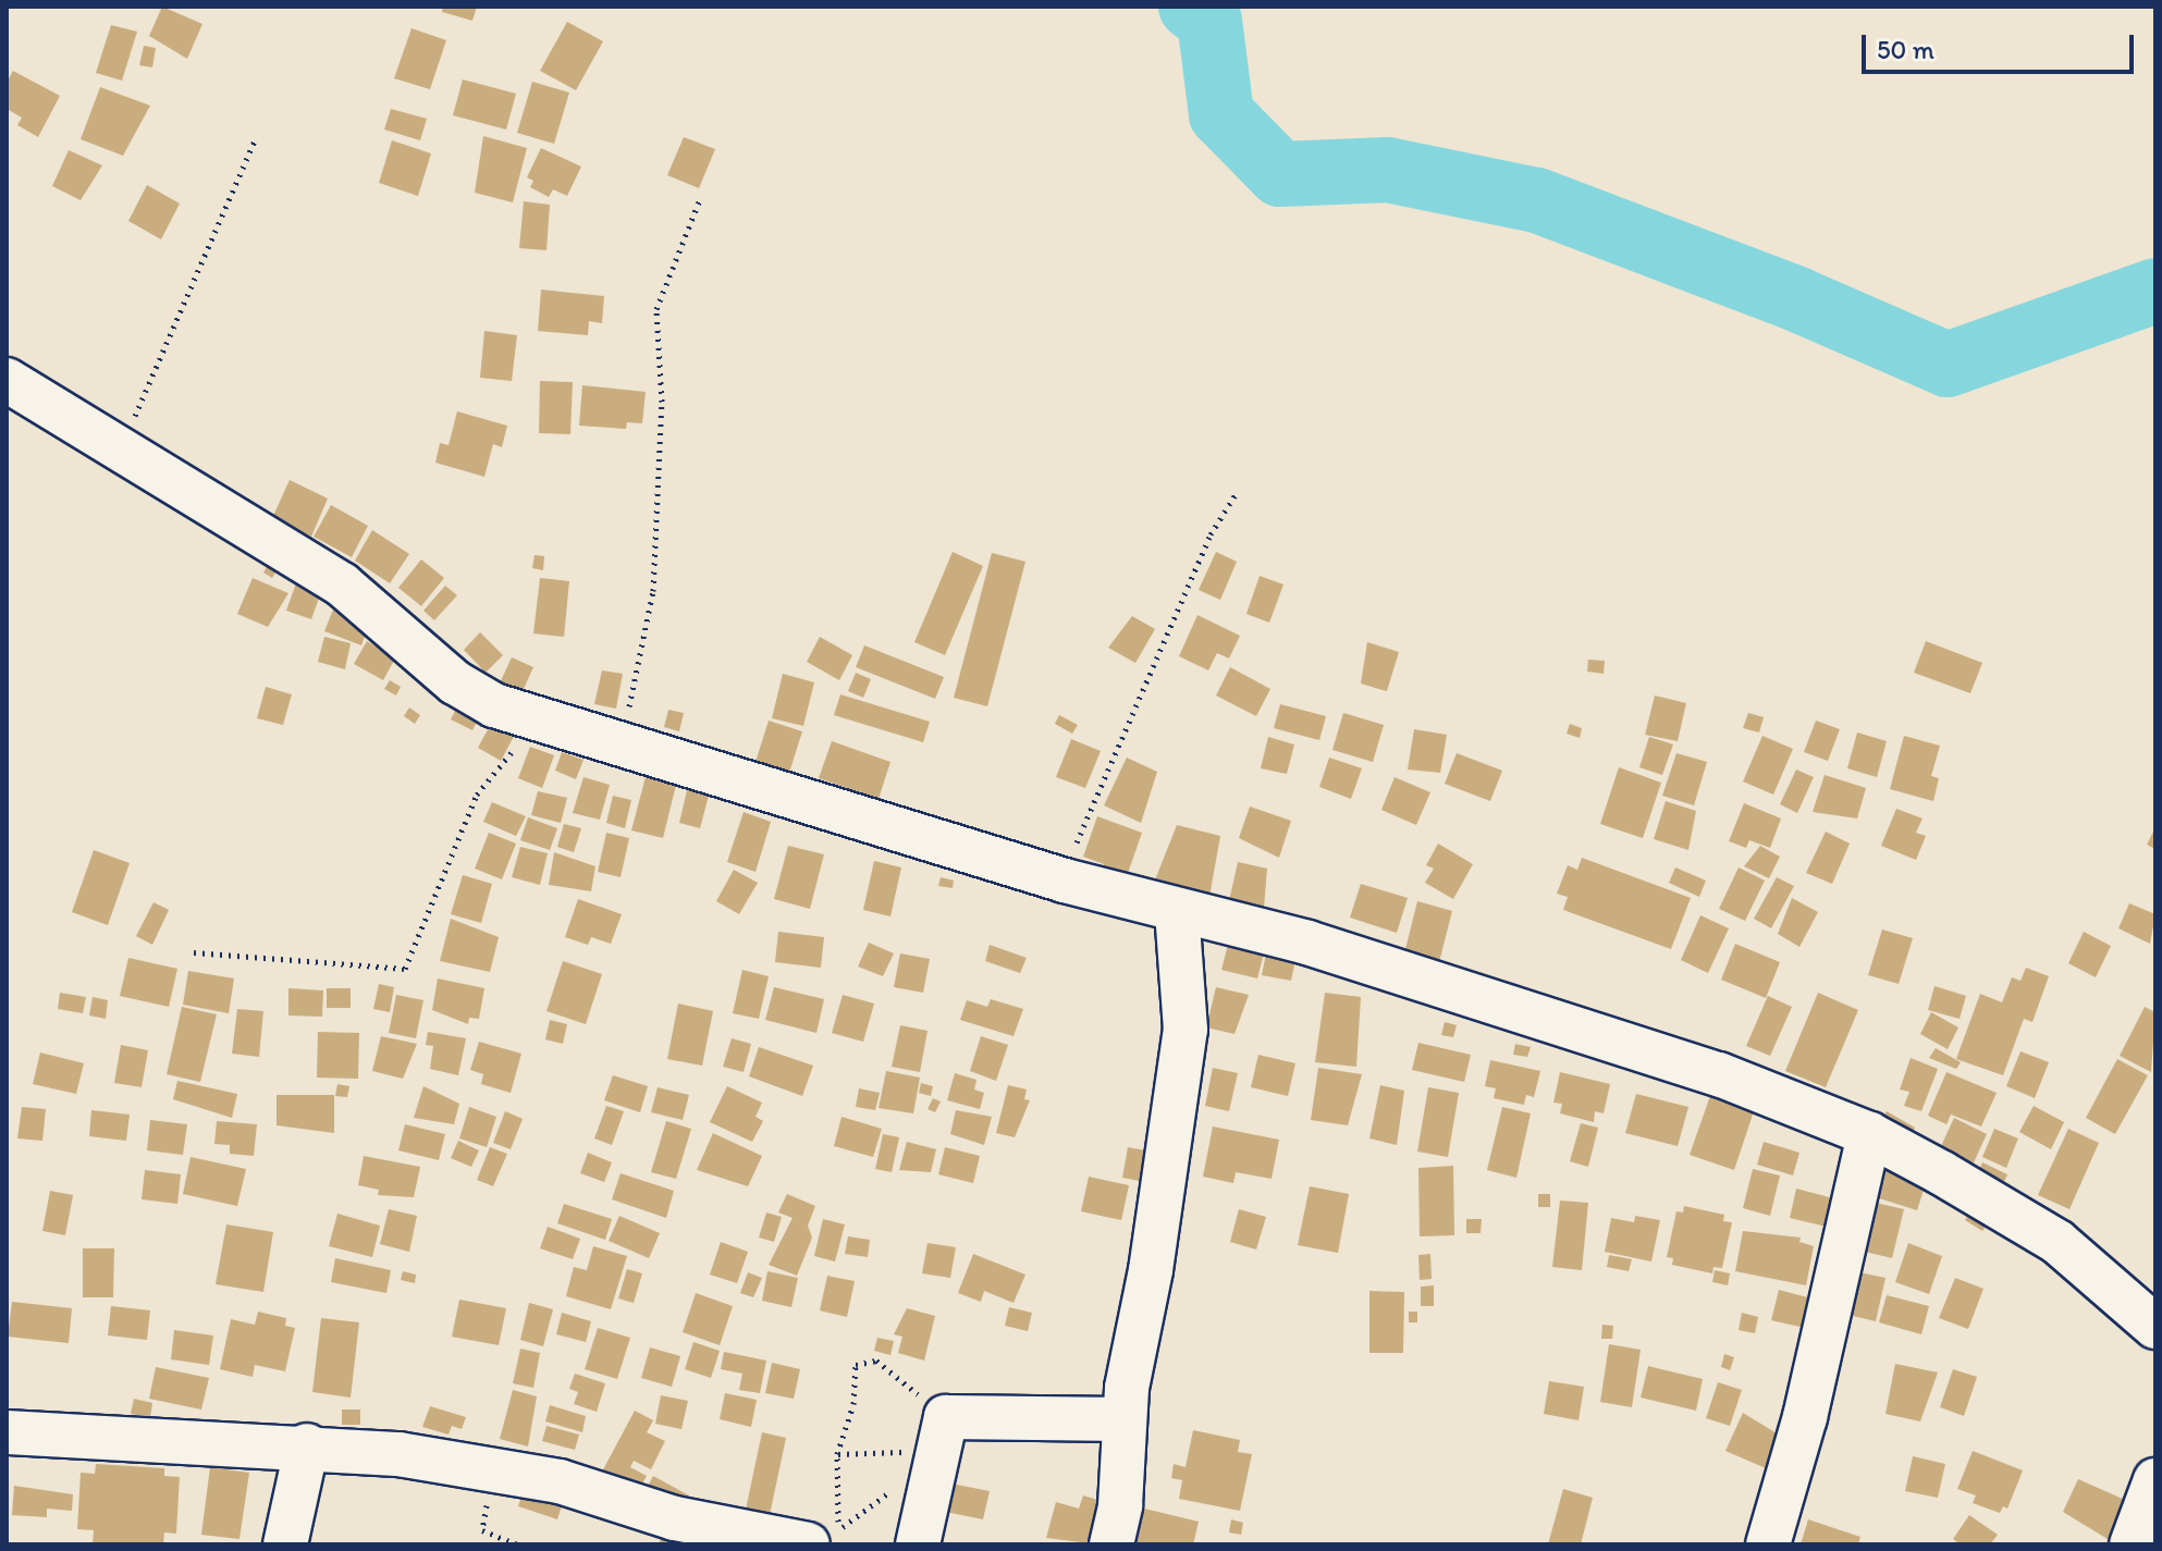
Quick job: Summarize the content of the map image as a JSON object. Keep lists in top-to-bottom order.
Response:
{
  "scale_bar": "50 m"
}
